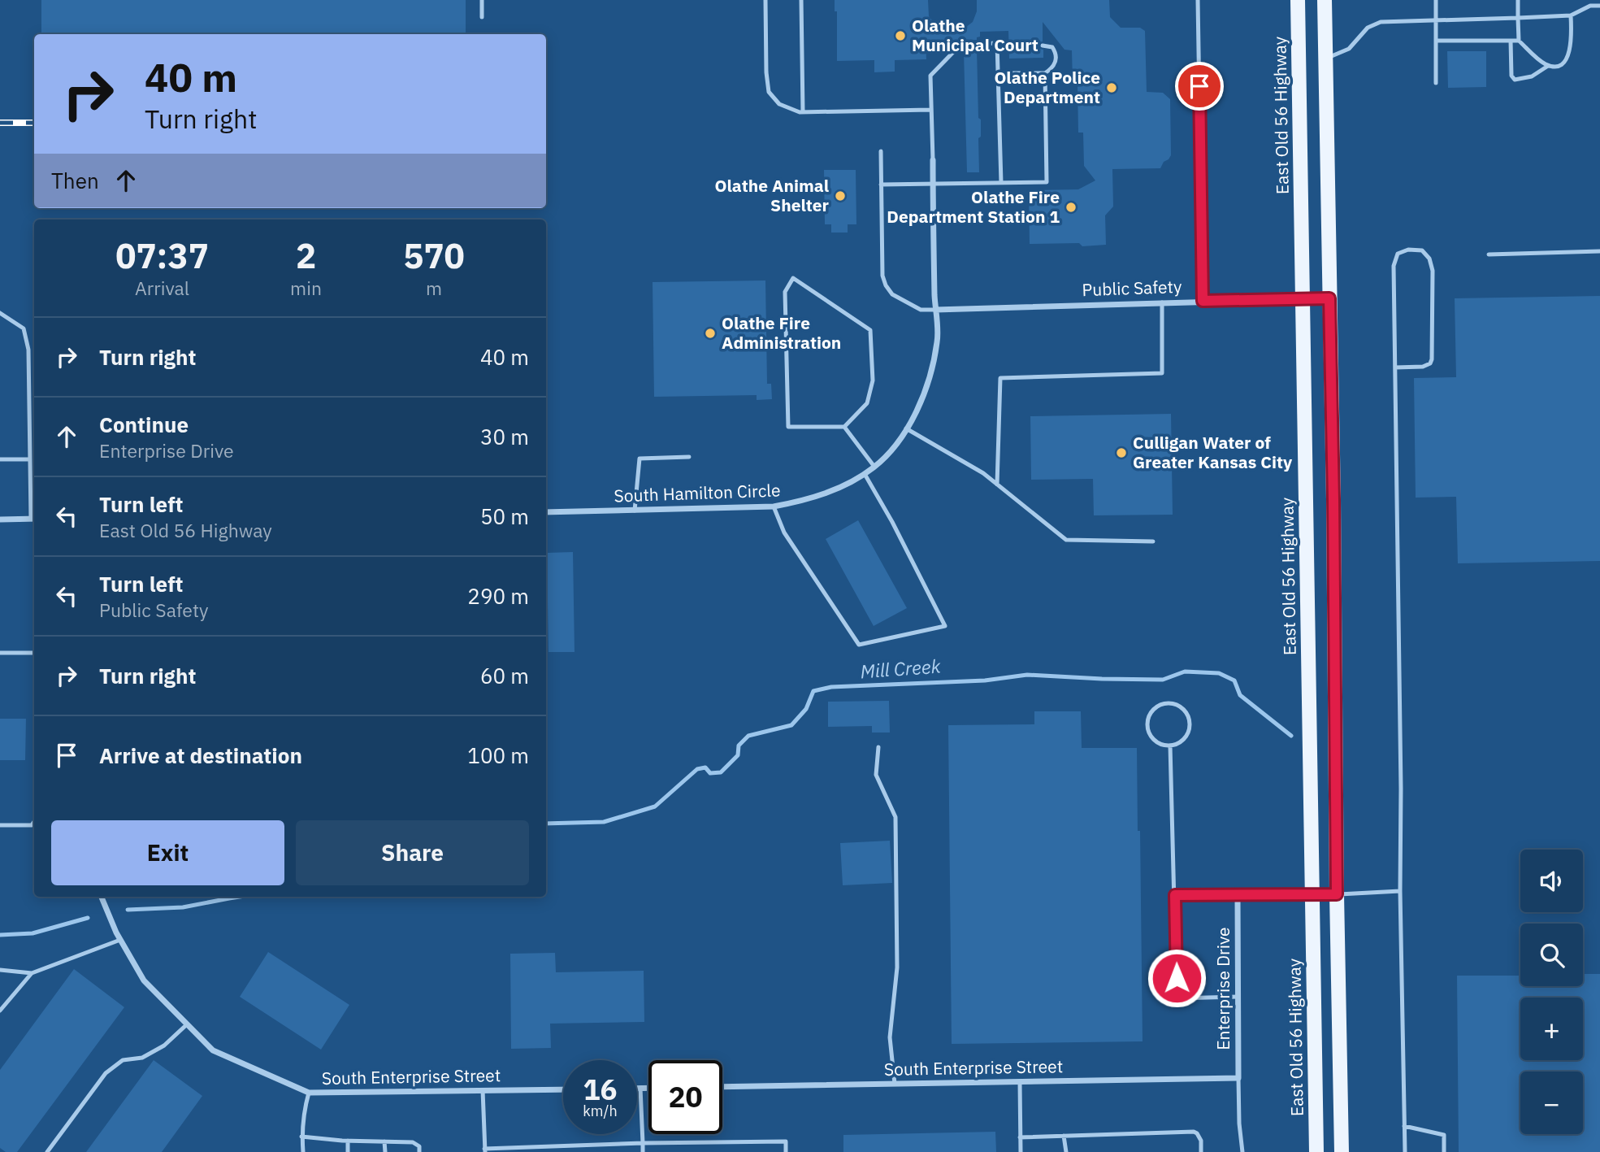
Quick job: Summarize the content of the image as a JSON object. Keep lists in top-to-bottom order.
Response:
{
  "streets": {
    "main road": ["East Old 56 Highway"],
    "street": [
      "Public Safety",
      "South Hamilton Circle",
      "Enterprise Drive",
      "South Enterprise Street"
    ]
  },
  "crossings": [
    ["East Old 56 Highway", "Public Safety"],
    ["Public Safety", "South Hamilton Circle"],
    ["Enterprise Drive", "South Enterprise Street"]
  ],
  "water": ["Mill Creek"],
  "places": [
    "Olathe Municipal Court",
    "Olathe Police Department",
    "Olathe Animal Shelter",
    "Olathe Fire Department Station 1",
    "Olathe Fire Administration",
    "Culligan Water of Greater Kansas City"
  ],
  "page": {
    "turn": ["40 m", "Turn right"],
    "then": "Then",
    "eta": [
      "07:37",
      "Arrival",
      "2",
      "min",
      "570",
      "m"
    ],
    "list": [
      {
        "name": "Turn right",
        "value": "40 m"
      },
      {
        "name": "Continue",
        "note": "Enterprise Drive",
        "value": "30 m"
      },
      {
        "name": "Turn left",
        "note": "East Old 56 Highway",
        "value": "50 m"
      },
      {
        "name": "Turn left",
        "note": "Public Safety",
        "value": "290 m"
      },
      {
        "name": "Turn right",
        "value": "60 m"
      },
      {
        "name": "Arrive at destination",
        "value": "100 m"
      }
    ],
    "buttons": ["Exit", "Share"],
    "map_buttons": ["+", "−"],
    "speed": "16 km/h",
    "limit": "20"
  }
}
